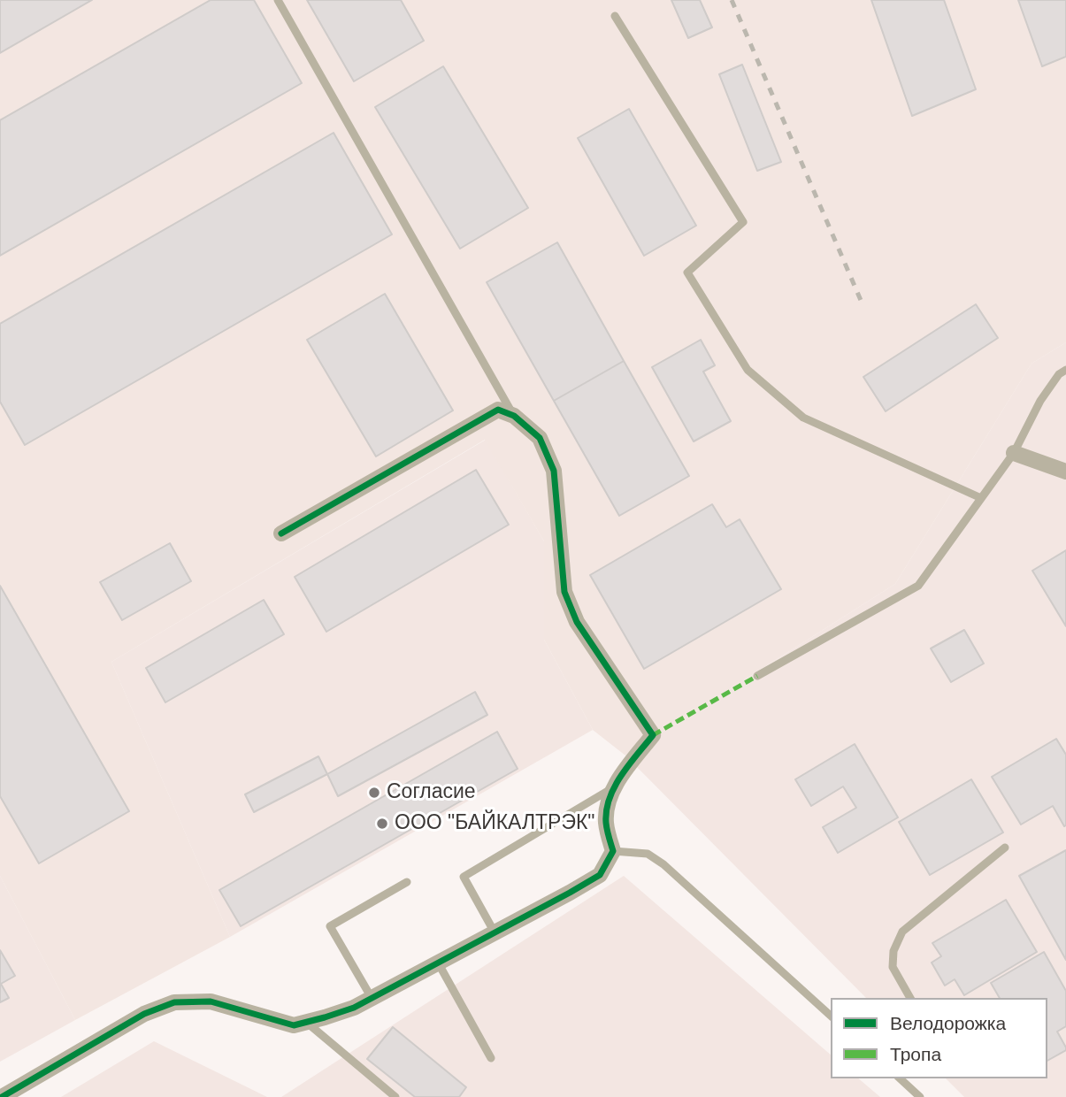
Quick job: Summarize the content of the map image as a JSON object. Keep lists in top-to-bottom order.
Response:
{
  "places": ["Согласие", "ООО \"БАЙКАЛТРЭК\""],
  "legend": ["Велодорожка", "Тропа"]
}
